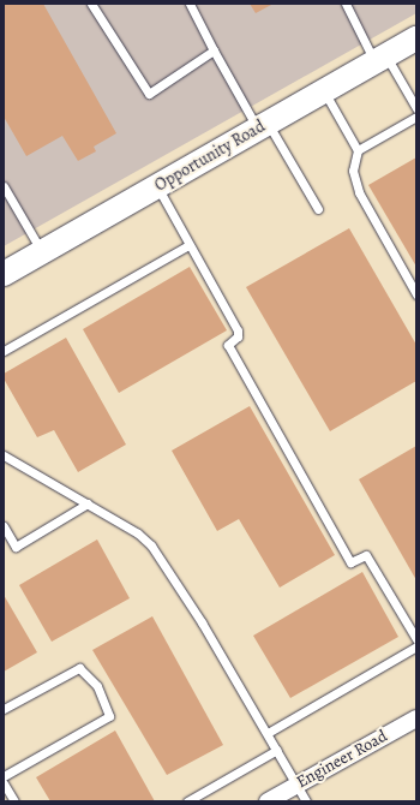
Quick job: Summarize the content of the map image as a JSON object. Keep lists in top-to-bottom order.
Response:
{
  "streets": {
    "street": ["Opportunity Road", "Engineer Road"]
  }
}
